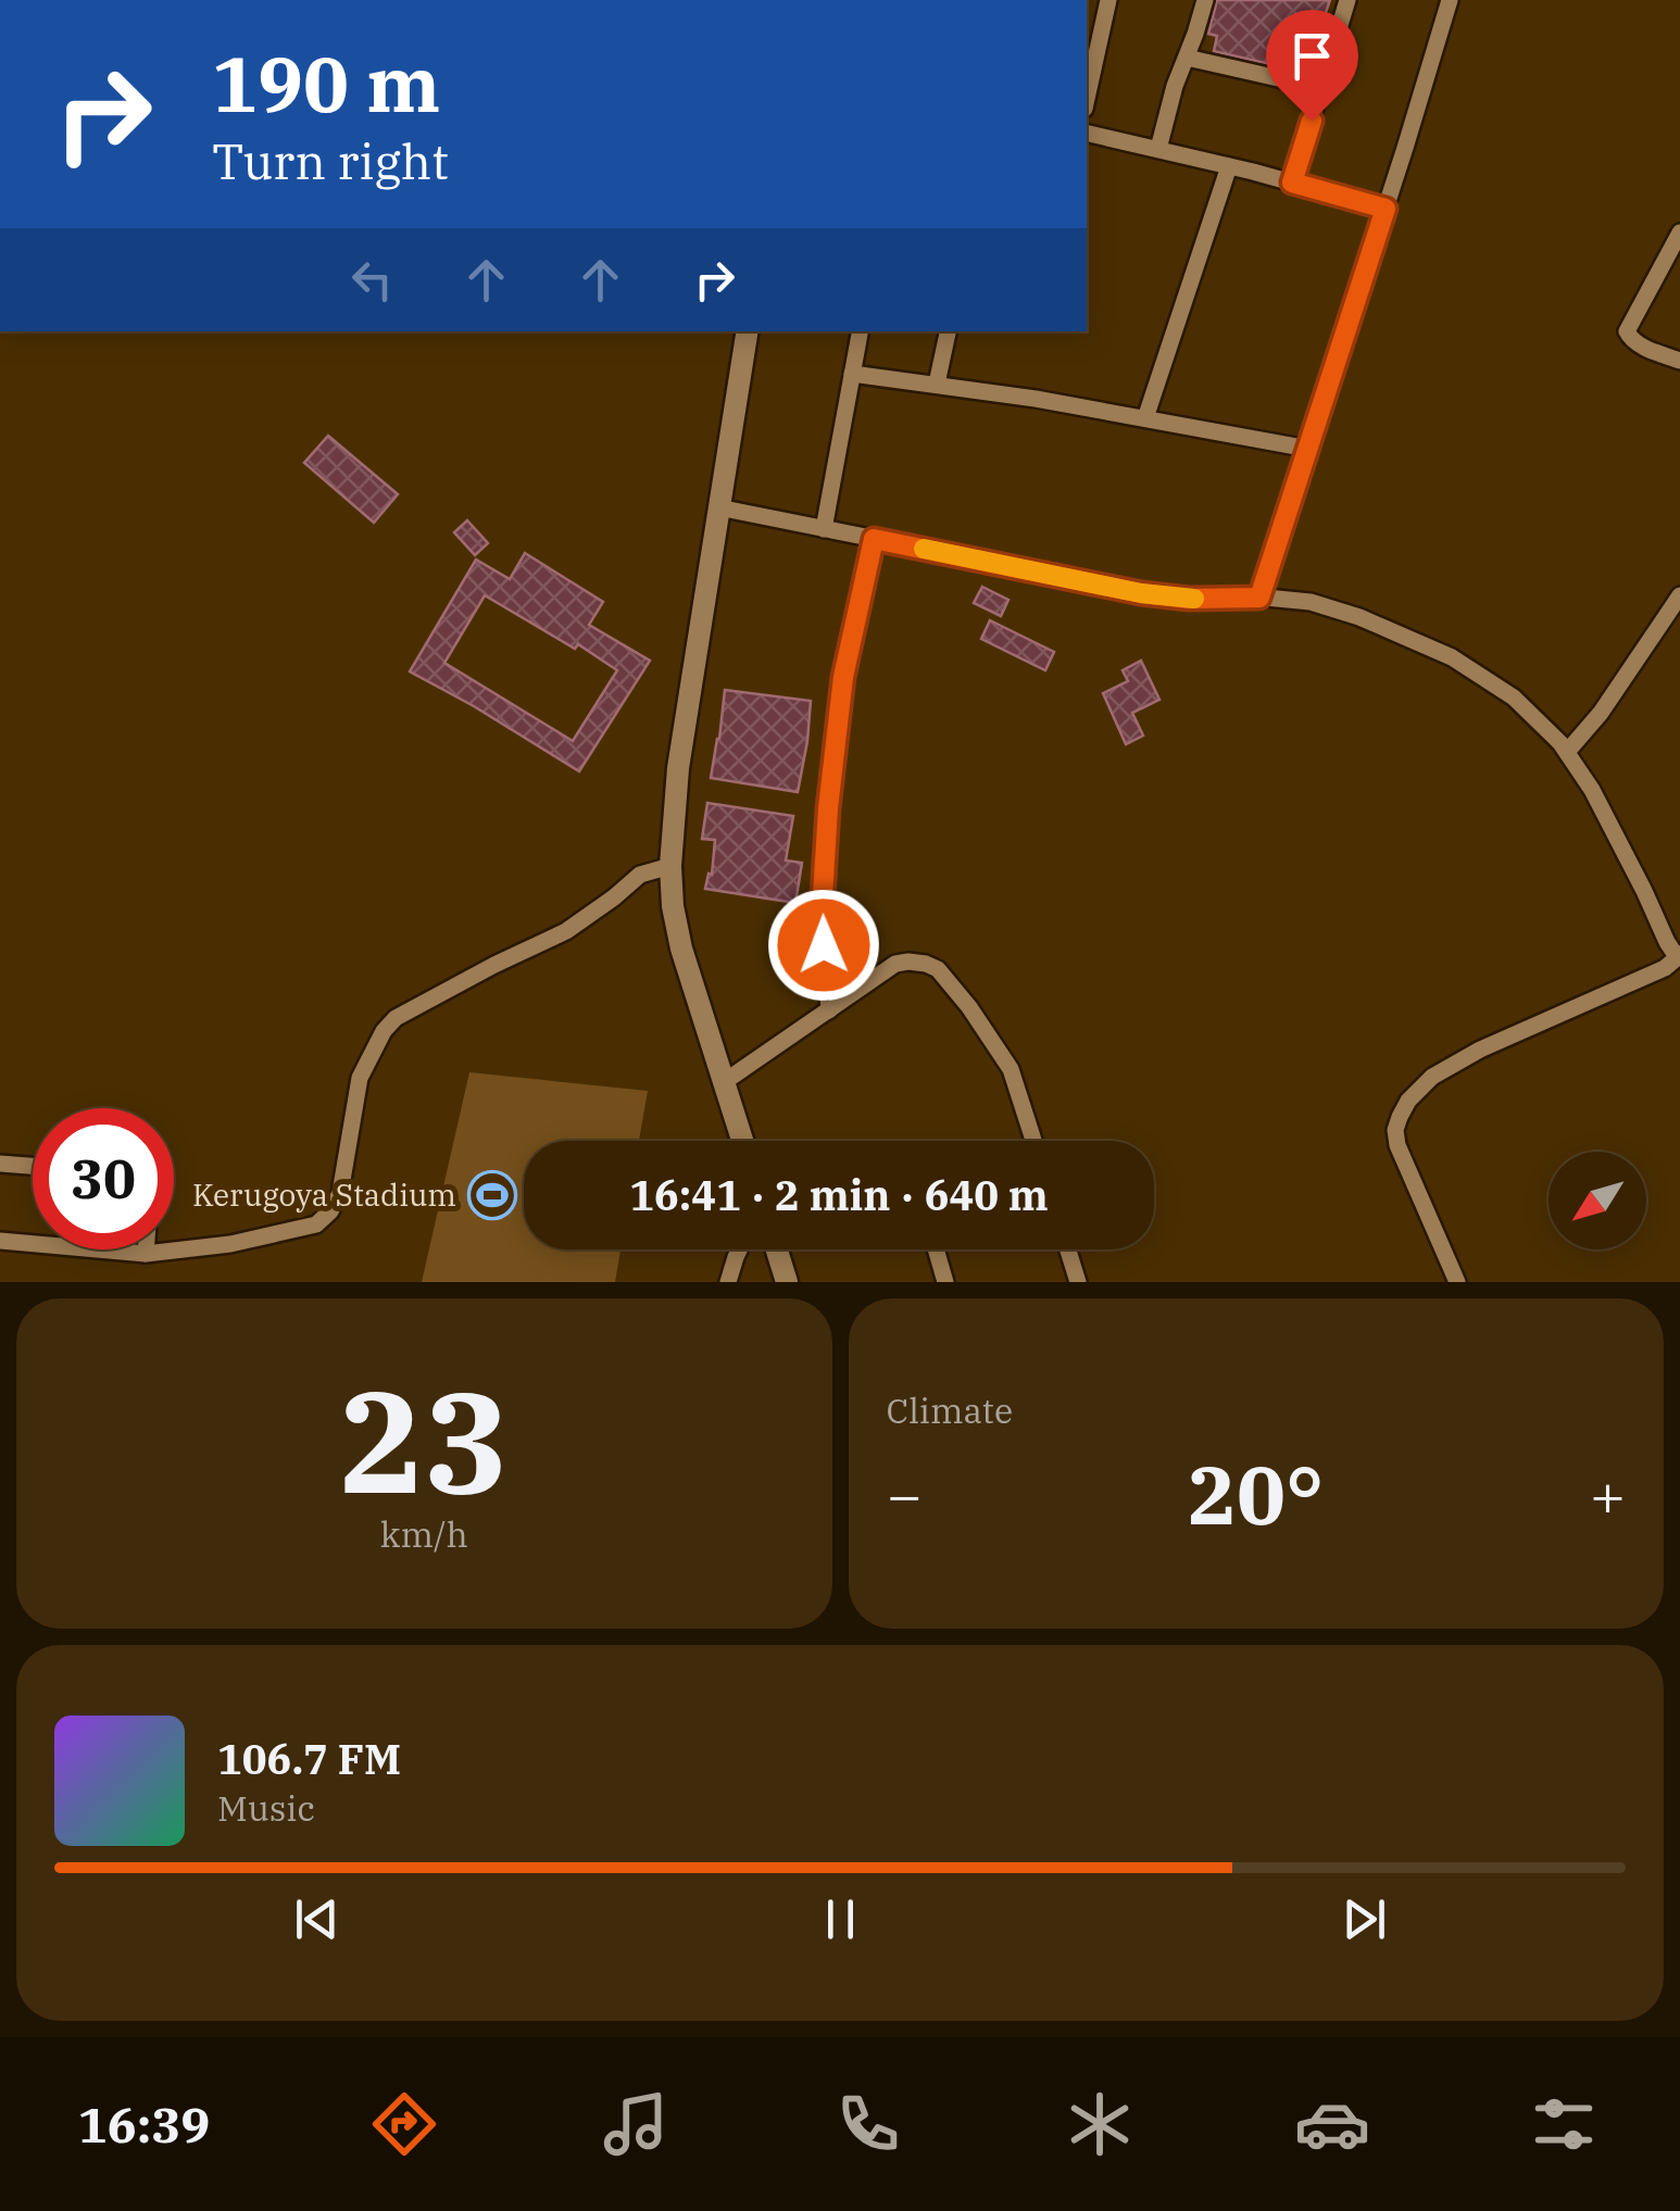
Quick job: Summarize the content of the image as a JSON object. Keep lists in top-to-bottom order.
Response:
{
  "places": {
    "sports": ["Kerugoya Stadium"]
  },
  "north": "bottom left",
  "page": {
    "turn": ["190 m", "Turn right"],
    "limit": "30",
    "trip": "16:41 · 2 min · 640 m",
    "tile": [
      ["23", "km/h"],
      "Climate"
    ],
    "heat": ["−", "20°", "+"],
    "song": ["106.7 FM", "Music"],
    "tabs": "16:39"
  }
}
